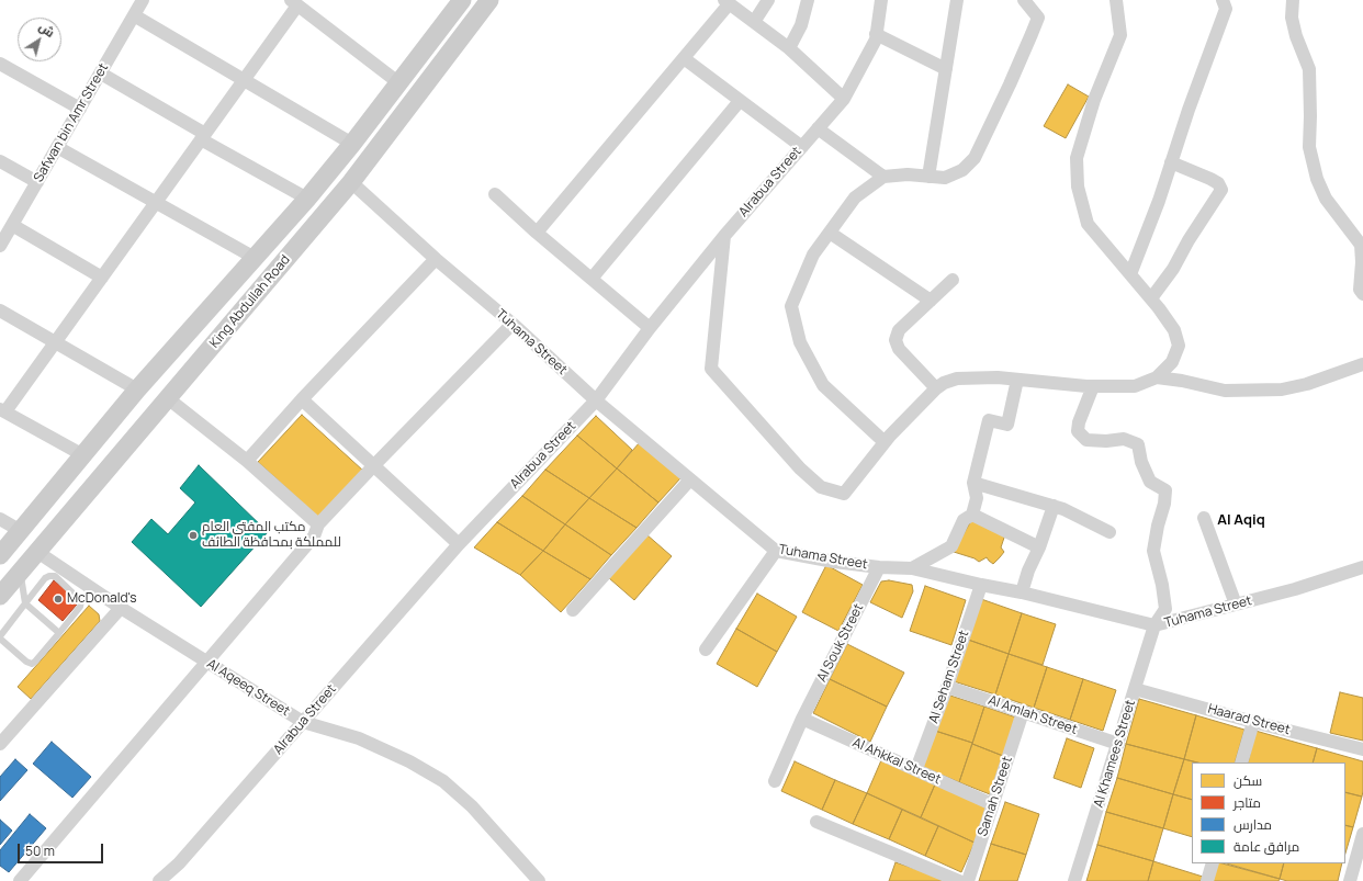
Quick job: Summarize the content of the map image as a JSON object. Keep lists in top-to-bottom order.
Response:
{
  "streets": {
    "main road": ["King Abdullah Road"],
    "street": [
      "Safwan bin Amr Street",
      "Alrabua Street",
      "Tuhama Street",
      "Al Souk Street",
      "Al Seham Street",
      "Al Aqeeq Street",
      "Al Amlah Street",
      "Haarad Street",
      "Al Khamees Street",
      "Al Ahkkal Street",
      "Samah Street"
    ]
  },
  "crossings": [
    ["Alrabua Street", "Tuhama Street"],
    ["Alrabua Street", "Al Aqeeq Street"],
    ["King Abdullah Road", "Tuhama Street"],
    ["King Abdullah Road", "Al Aqeeq Street"],
    ["Tuhama Street", "Al Souk Street"],
    ["Tuhama Street", "Al Seham Street"],
    ["Tuhama Street", "Al Khamees Street"],
    ["Al Souk Street", "Al Ahkkal Street"],
    ["Al Seham Street", "Al Amlah Street"],
    ["Al Seham Street", "Al Ahkkal Street"],
    ["Al Amlah Street", "Al Khamees Street"],
    ["Al Amlah Street", "Samah Street"],
    ["Haarad Street", "Al Khamees Street"],
    ["Al Ahkkal Street", "Samah Street"]
  ],
  "districts": ["Al Aqiq"],
  "places": ["مكتب المفتي العام للمملكة بمحافظة الطائف", "McDonald's"],
  "legend": [
    "سكن",
    "متاجر",
    "مدارس",
    "مرافق عامة"
  ],
  "scale_bar": "50 m",
  "north": "top right"
}
